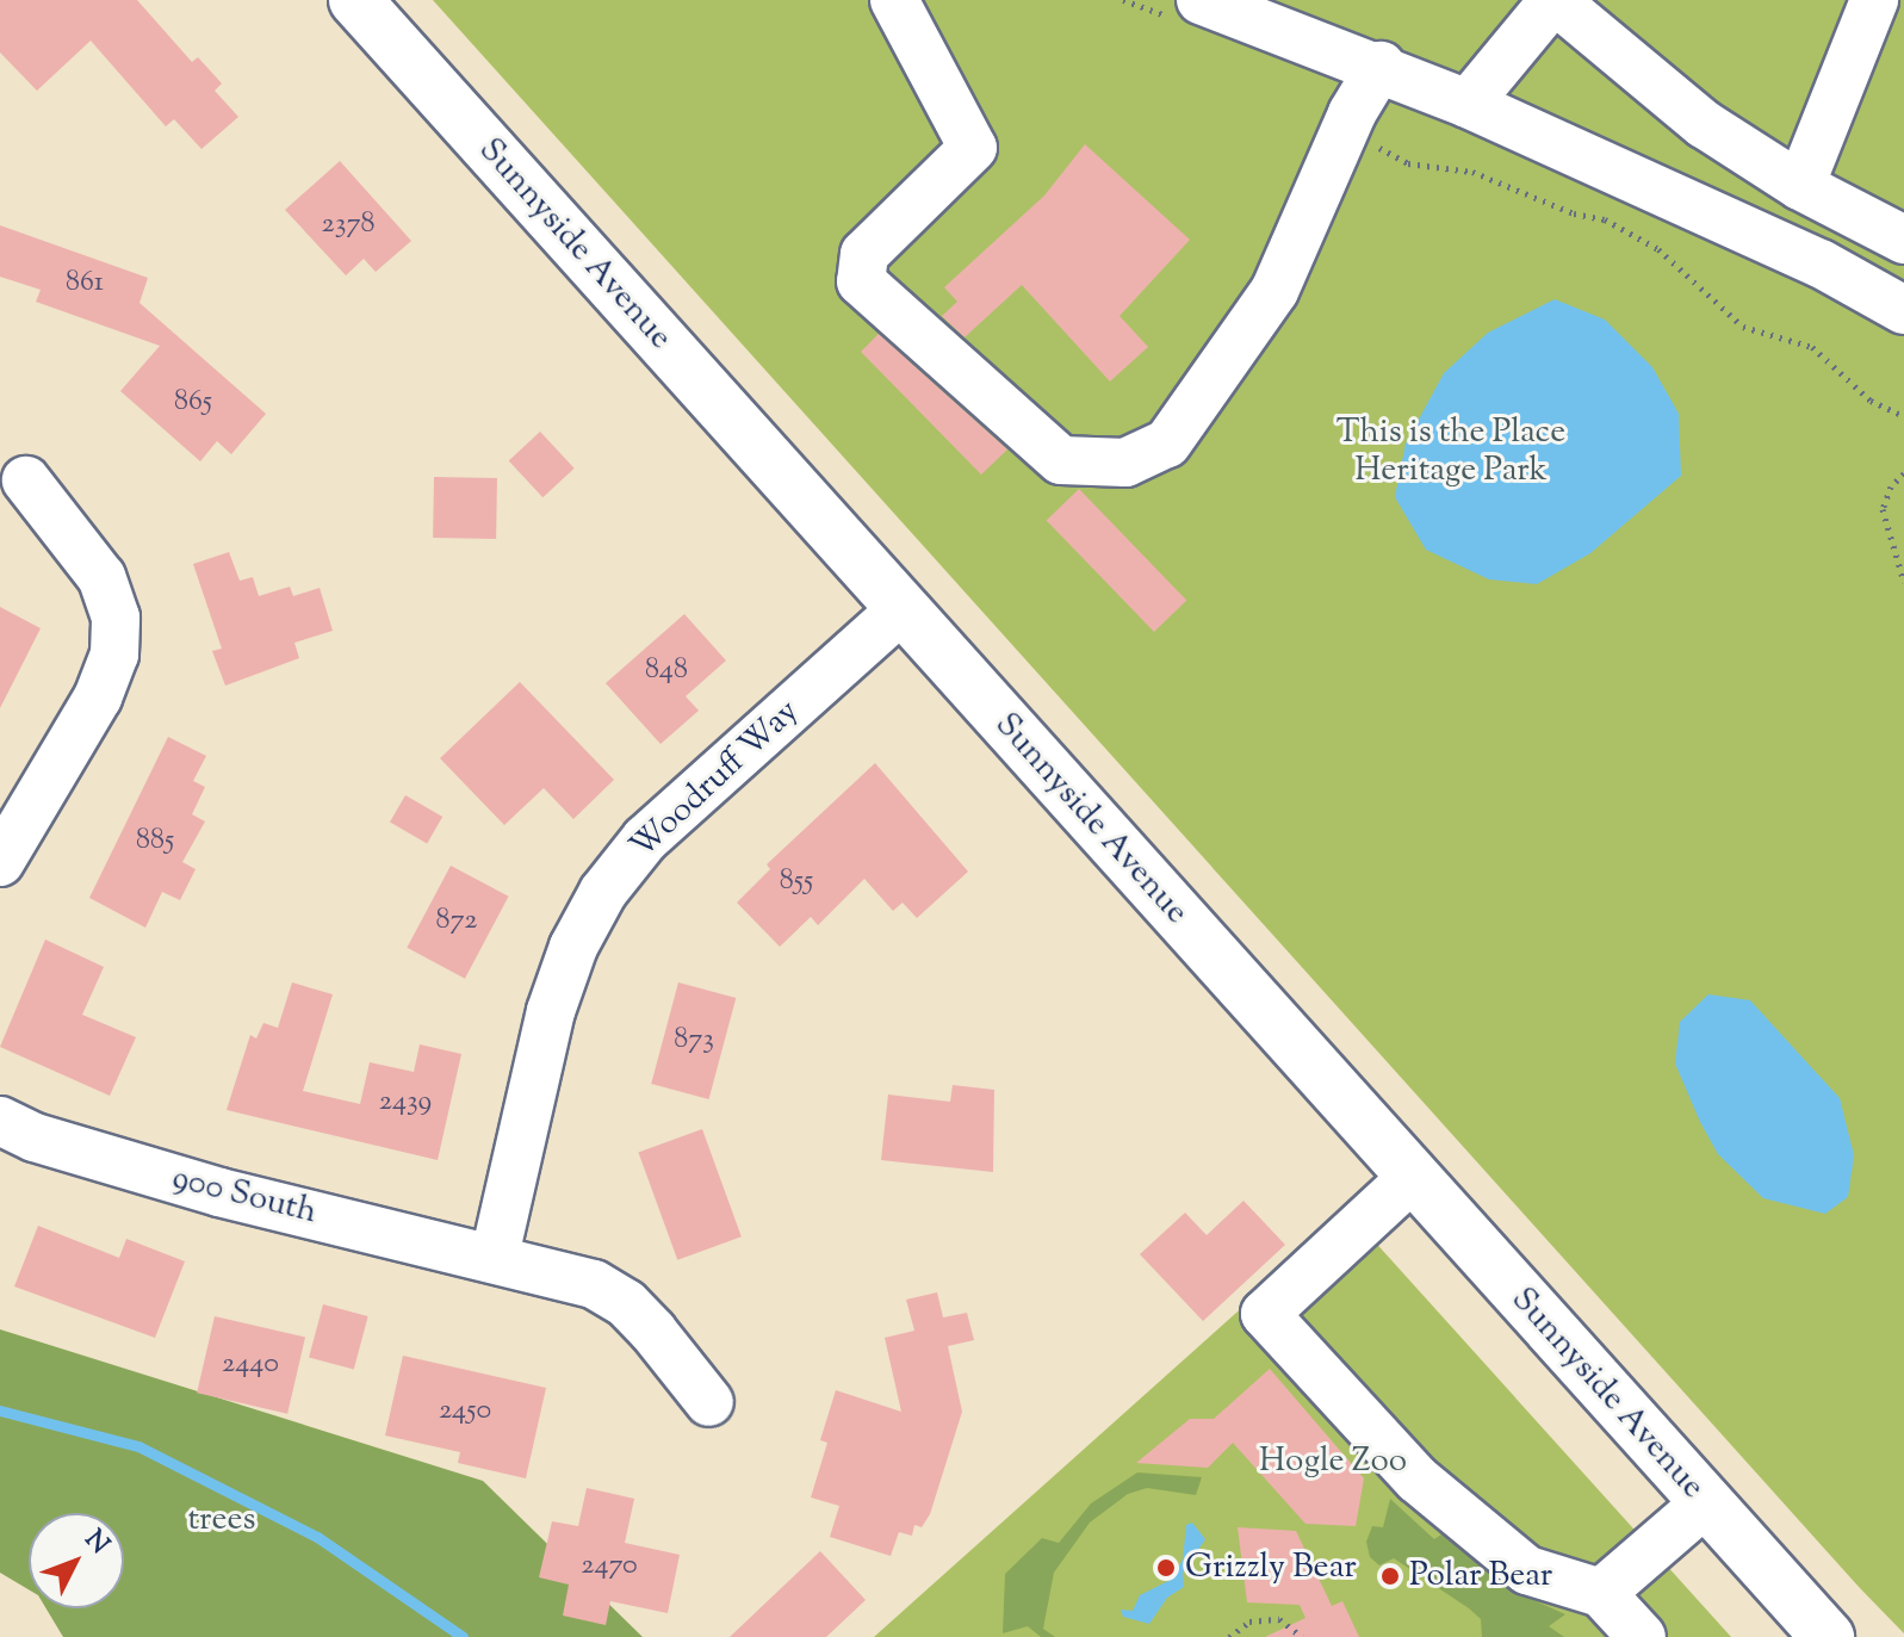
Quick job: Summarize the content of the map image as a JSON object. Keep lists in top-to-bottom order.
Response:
{
  "streets": {
    "main road": ["Sunnyside Avenue"],
    "street": ["Woodruff Way", "900 South"]
  },
  "crossings": [
    ["Sunnyside Avenue", "Woodruff Way"],
    ["Woodruff Way", "900 South"]
  ],
  "parks": ["This is the Place Heritage Park", "Hogle Zoo", "trees"],
  "places": ["Grizzly Bear", "Polar Bear"],
  "house_numbers": [
    "2378",
    "861",
    "865",
    "848",
    "885",
    "855",
    "872",
    "873",
    "2439",
    "2440",
    "2450",
    "2470"
  ],
  "north": "top right"
}
